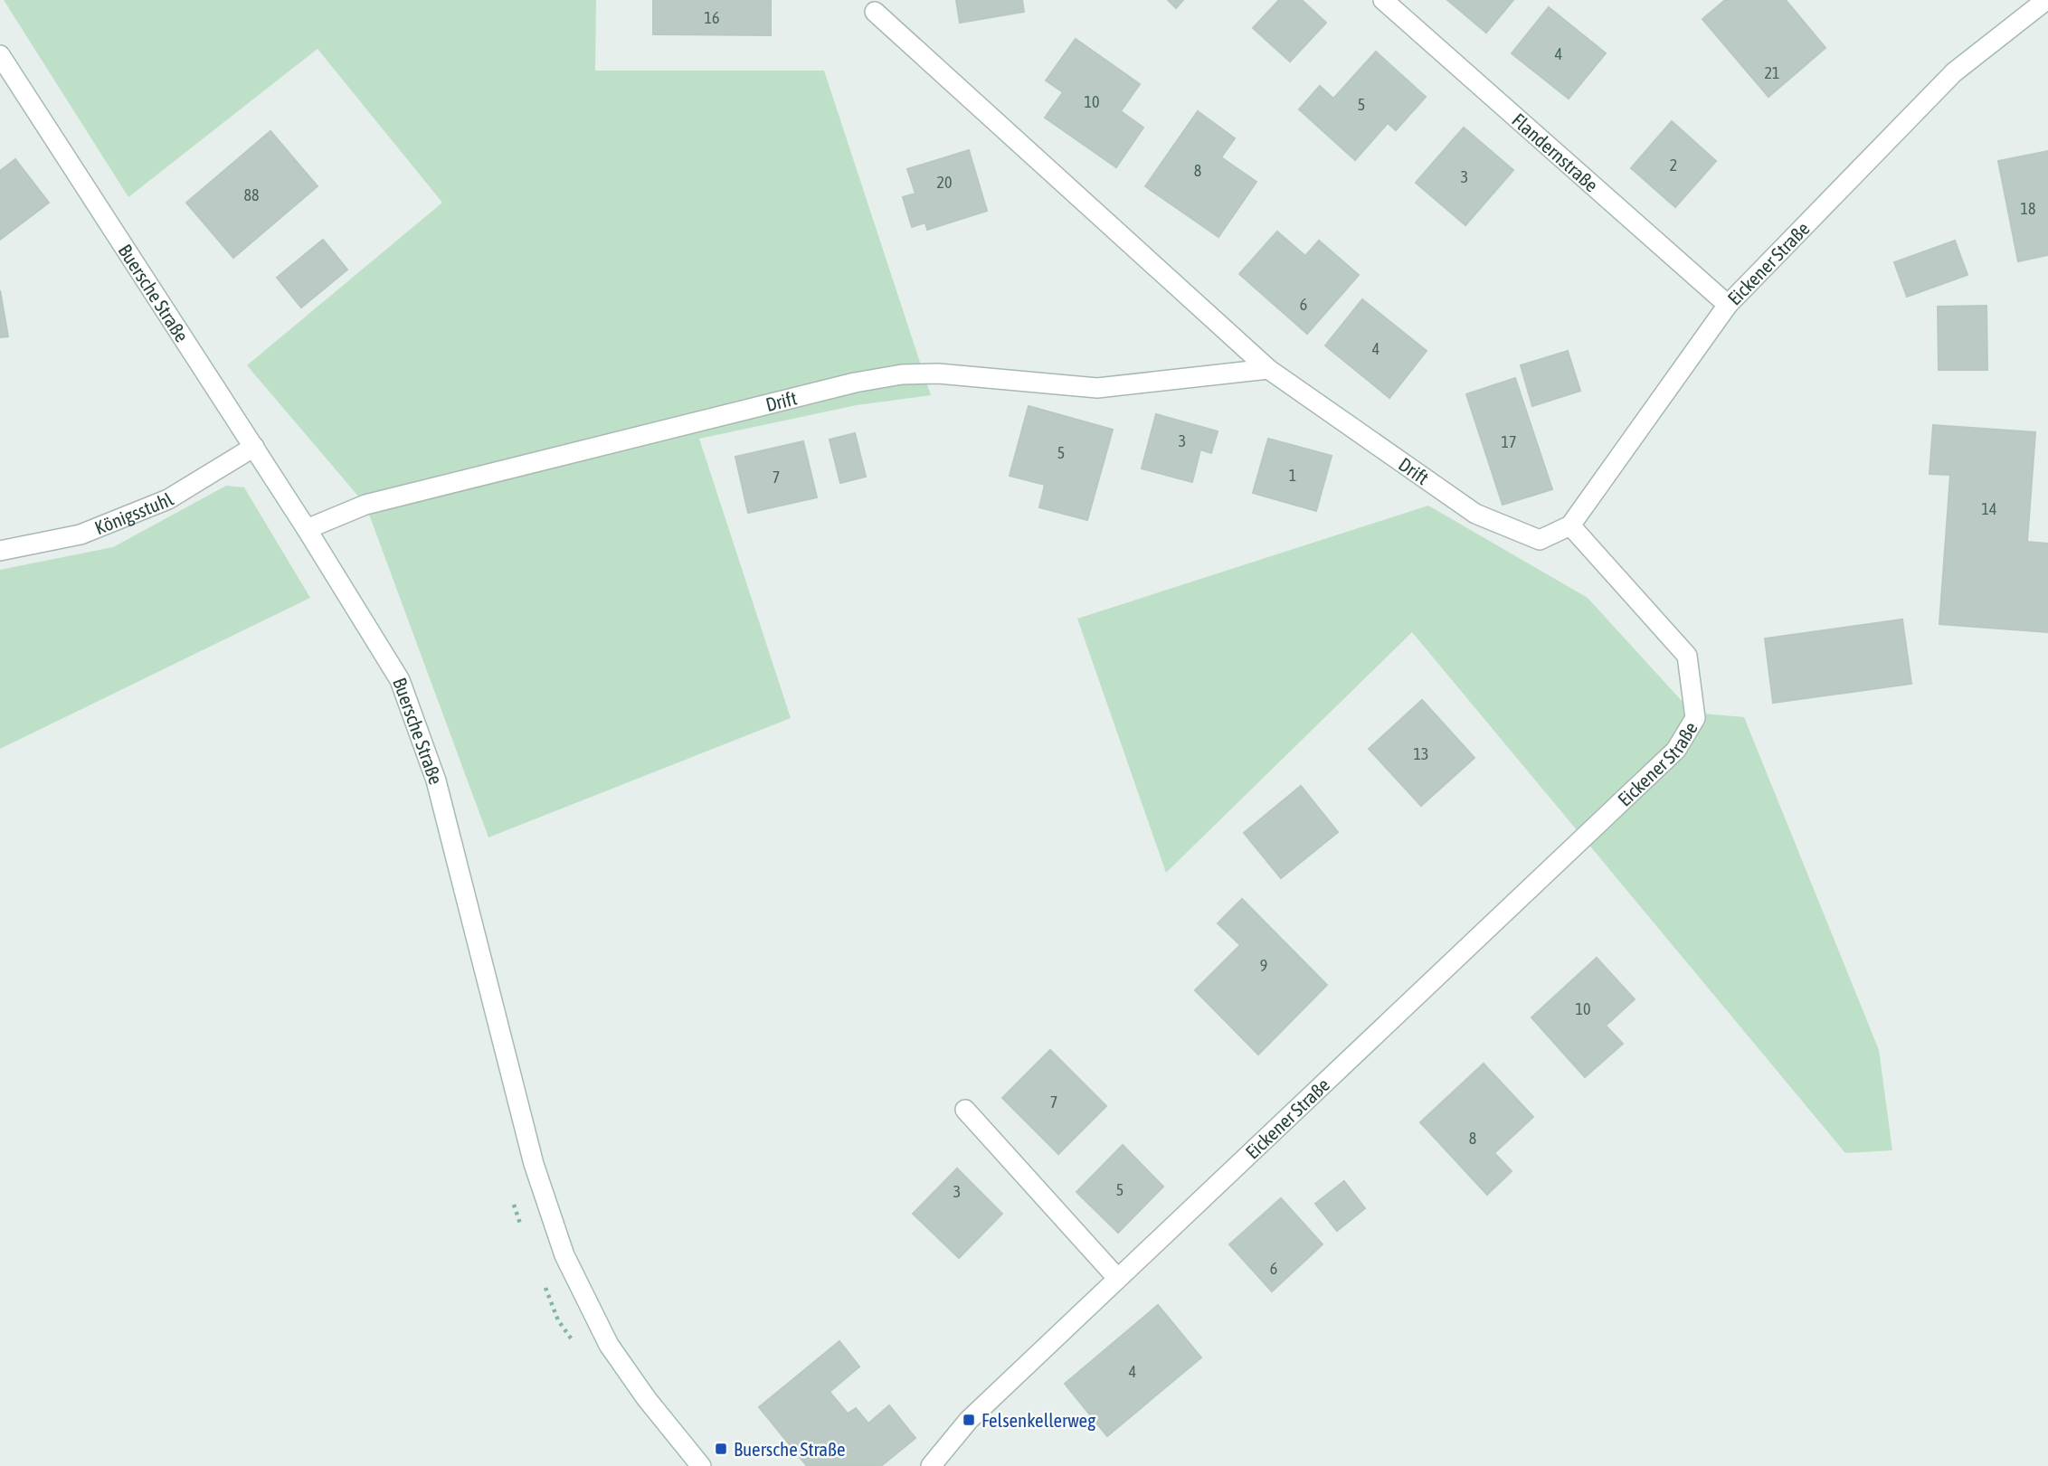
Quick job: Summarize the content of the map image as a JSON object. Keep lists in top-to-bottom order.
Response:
{
  "streets": {
    "street": [
      "Flandernstraße",
      "Eickener Straße",
      "Buersche Straße",
      "Drift",
      "Königsstuhl"
    ]
  },
  "crossings": [
    ["Flandernstraße", "Eickener Straße"],
    ["Eickener Straße", "Drift"],
    ["Buersche Straße", "Drift"],
    ["Buersche Straße", "Königsstuhl"]
  ],
  "places": {
    "transit": ["Felsenkellerweg", "Buersche Straße"]
  },
  "house_numbers": [
    "16",
    "4",
    "21",
    "10",
    "5",
    "2",
    "8",
    "3",
    "20",
    "88",
    "18",
    "6",
    "4",
    "3",
    "17",
    "5",
    "1",
    "7",
    "14",
    "13",
    "9",
    "10",
    "7",
    "8",
    "5",
    "3",
    "6",
    "4"
  ]
}
